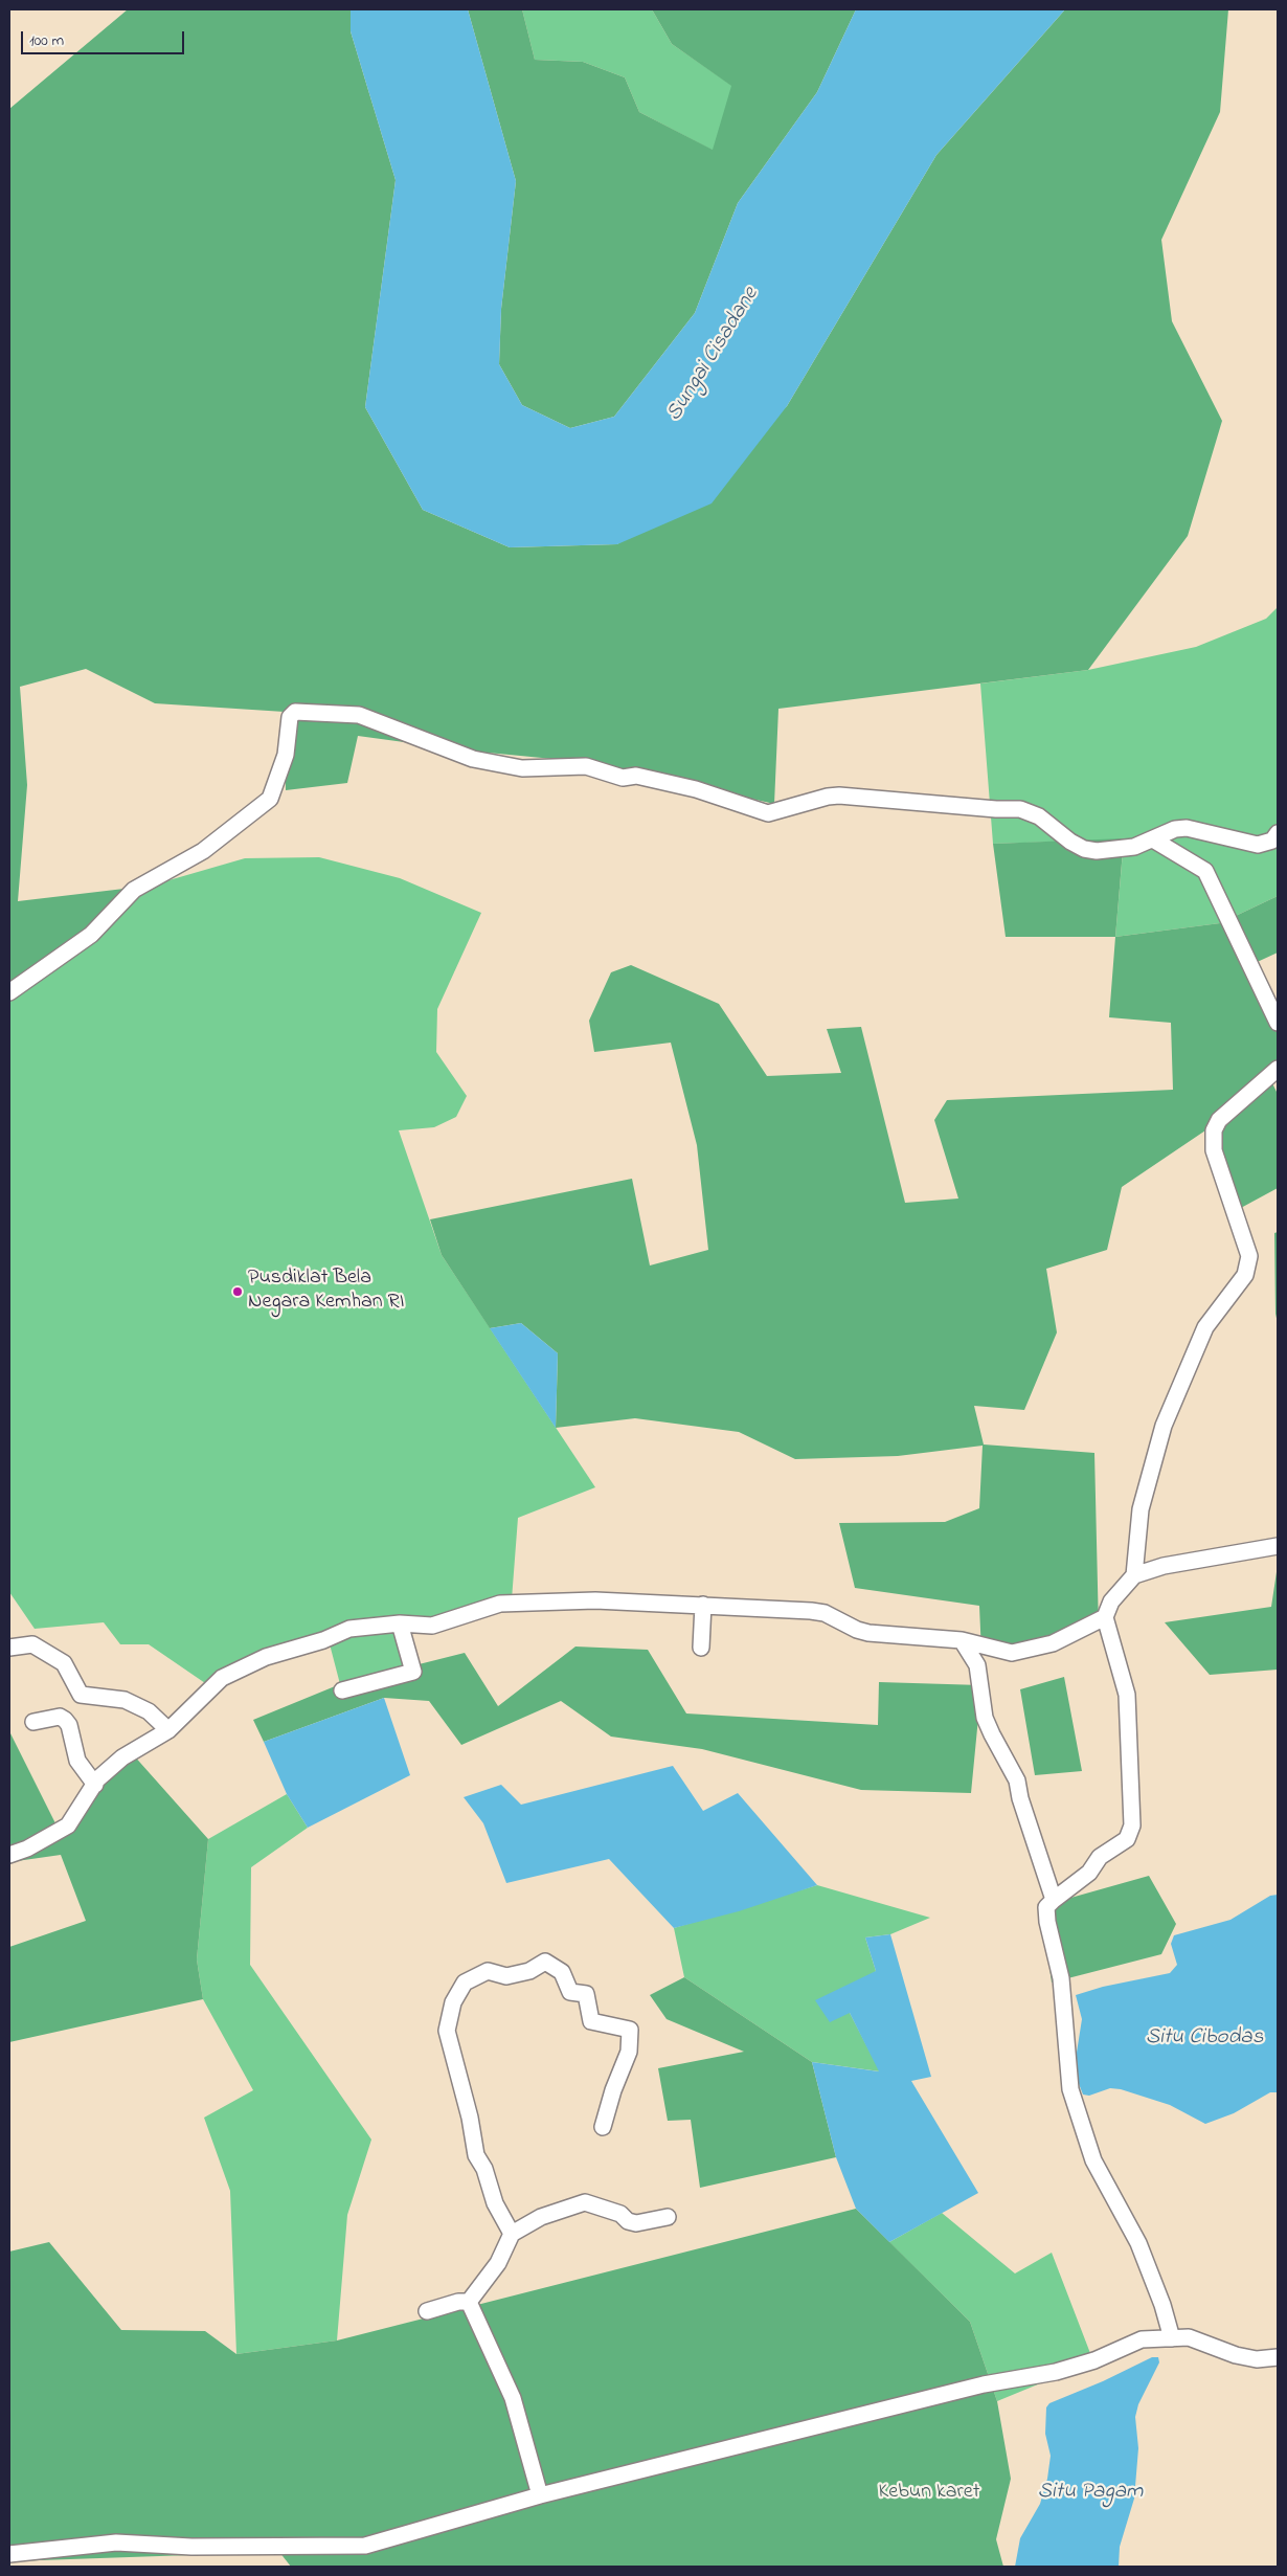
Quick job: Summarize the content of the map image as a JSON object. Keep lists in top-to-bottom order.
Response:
{
  "water": ["Sungai Cisadane", "Situ Cibodas", "Situ Pagam"],
  "parks": ["Kebun karet"],
  "places": ["Pusdiklat Bela Negara Kemhan RI"],
  "scale_bar": "100 m"
}
